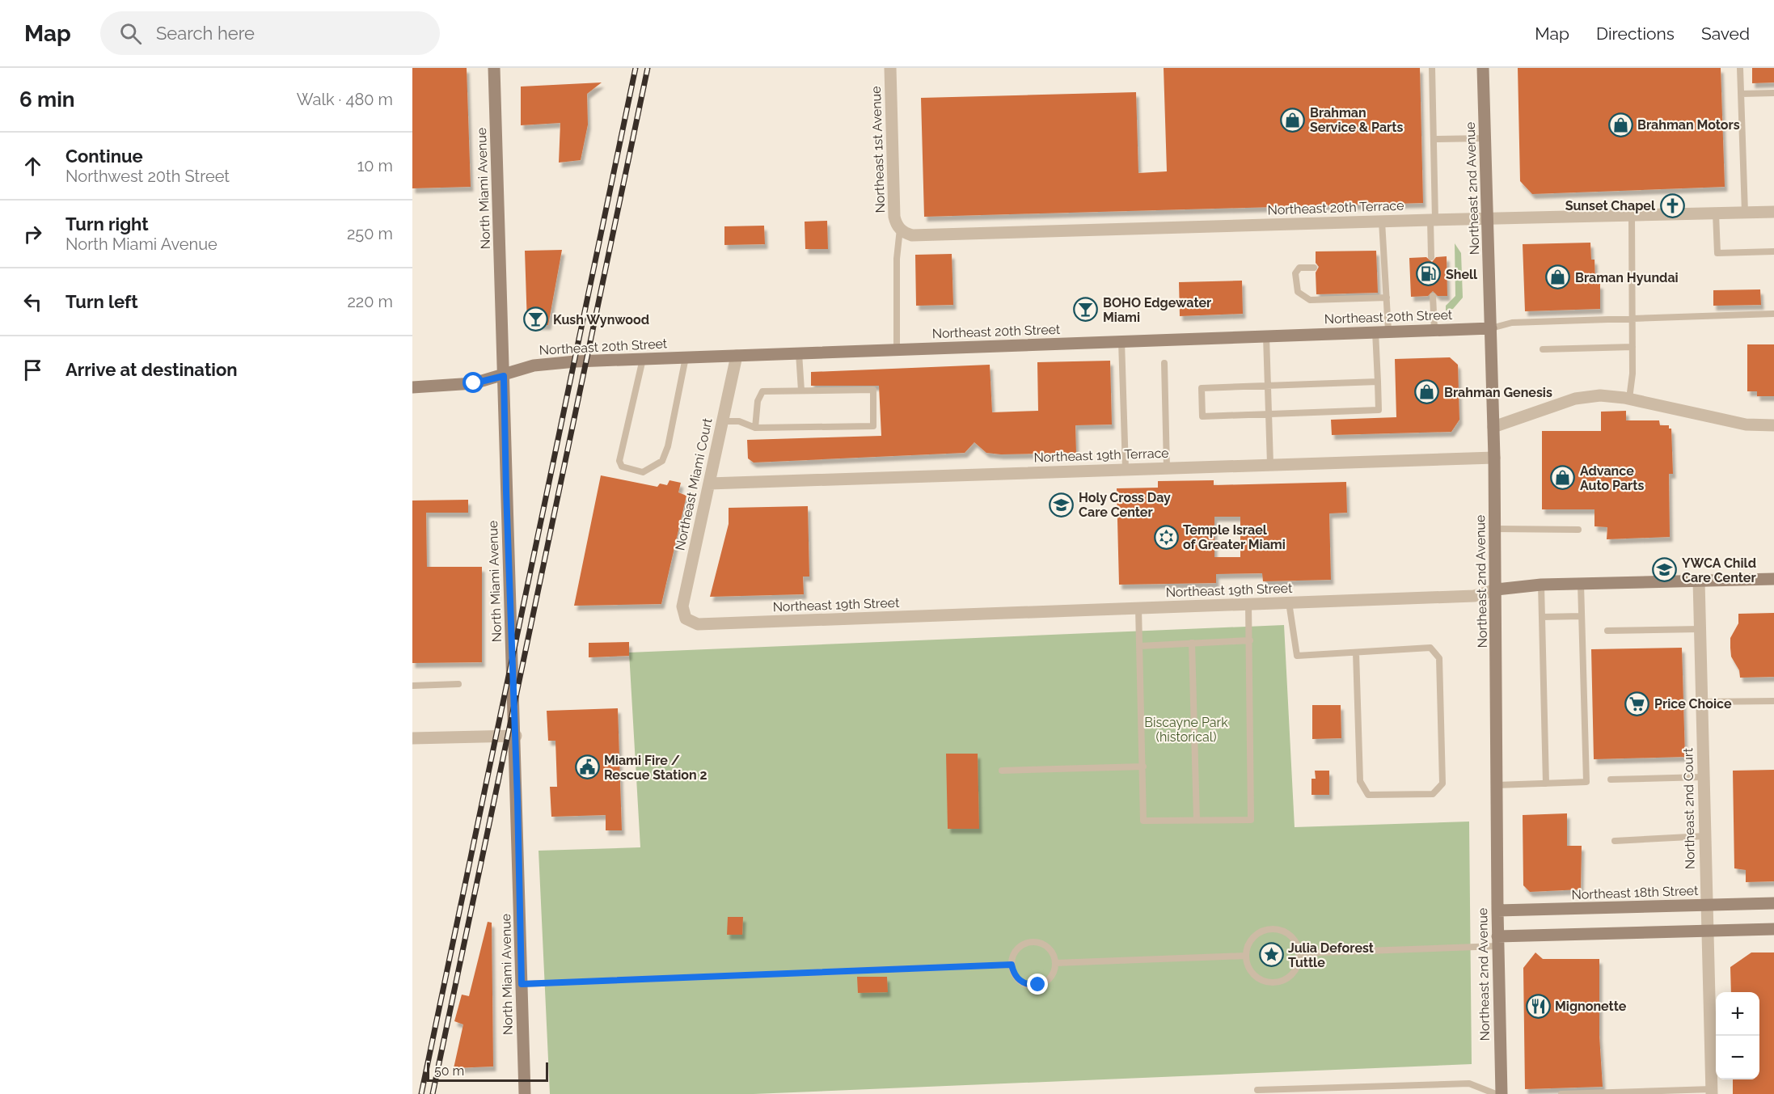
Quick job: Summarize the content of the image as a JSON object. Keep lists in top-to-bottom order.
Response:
{
  "streets": {
    "main road": [
      "North Miami Avenue",
      "Northeast 2nd Avenue",
      "Northeast 20th Street",
      "Northeast 19th Street",
      "Northeast 18th Street"
    ],
    "street": [
      "Northeast 1st Avenue",
      "Northeast 20th Terrace",
      "Northeast 19th Terrace",
      "Northeast Miami Court",
      "Northeast 2nd Court"
    ]
  },
  "crossings": [
    ["Northeast 1st Avenue", "Northeast 20th Terrace"],
    ["North Miami Avenue", "Northeast 20th Street"],
    ["Northeast 2nd Avenue", "Northeast 20th Terrace"],
    ["Northeast 2nd Avenue", "Northeast 20th Street"],
    ["Northeast 2nd Avenue", "Northeast 19th Terrace"],
    ["Northeast 2nd Avenue", "Northeast 19th Street"],
    ["Northeast 2nd Avenue", "Northeast 18th Street"],
    ["Northeast 20th Street", "Northeast Miami Court"],
    ["Northeast 19th Terrace", "Northeast Miami Court"],
    ["Northeast Miami Court", "Northeast 19th Street"],
    ["Northeast 19th Street", "Northeast 2nd Court"],
    ["Northeast 2nd Court", "Northeast 18th Street"]
  ],
  "parks": ["Biscayne Park (historical)"],
  "places": {
    "shop": [
      "Brahman Service & Parts",
      "Brahman Motors",
      "Braman Hyundai",
      "Brahman Genesis",
      "Advance Auto Parts"
    ],
    "church": ["Sunset Chapel"],
    "fuel station": ["Shell"],
    "bar": ["BOHO Edgewater Miami", "Kush Wynwood"],
    "school or university": ["Holy Cross Day Care Center", "YWCA Child Care Center"],
    "synagogue": ["Temple Israel of Greater Miami"],
    "supermarket": ["Price Choice"],
    "public building": ["Miami Fire / Rescue Station 2"],
    "place": ["Julia Deforest Tuttle"],
    "restaurant": ["Mignonette"]
  },
  "scale_bar": "50 m",
  "page": {
    "header": "Map",
    "search": "Search here",
    "nav": ["Map", "Directions", "Saved"],
    "heading": ["6 min", "Walk · 480 m"],
    "list": [
      ["Continue", "Northwest 20th Street", "10 m"],
      ["Turn right", "North Miami Avenue", "250 m"],
      ["Turn left", "220 m"],
      "Arrive at destination"
    ],
    "map_buttons": ["+", "−"],
    "scale": "50 m"
  }
}
